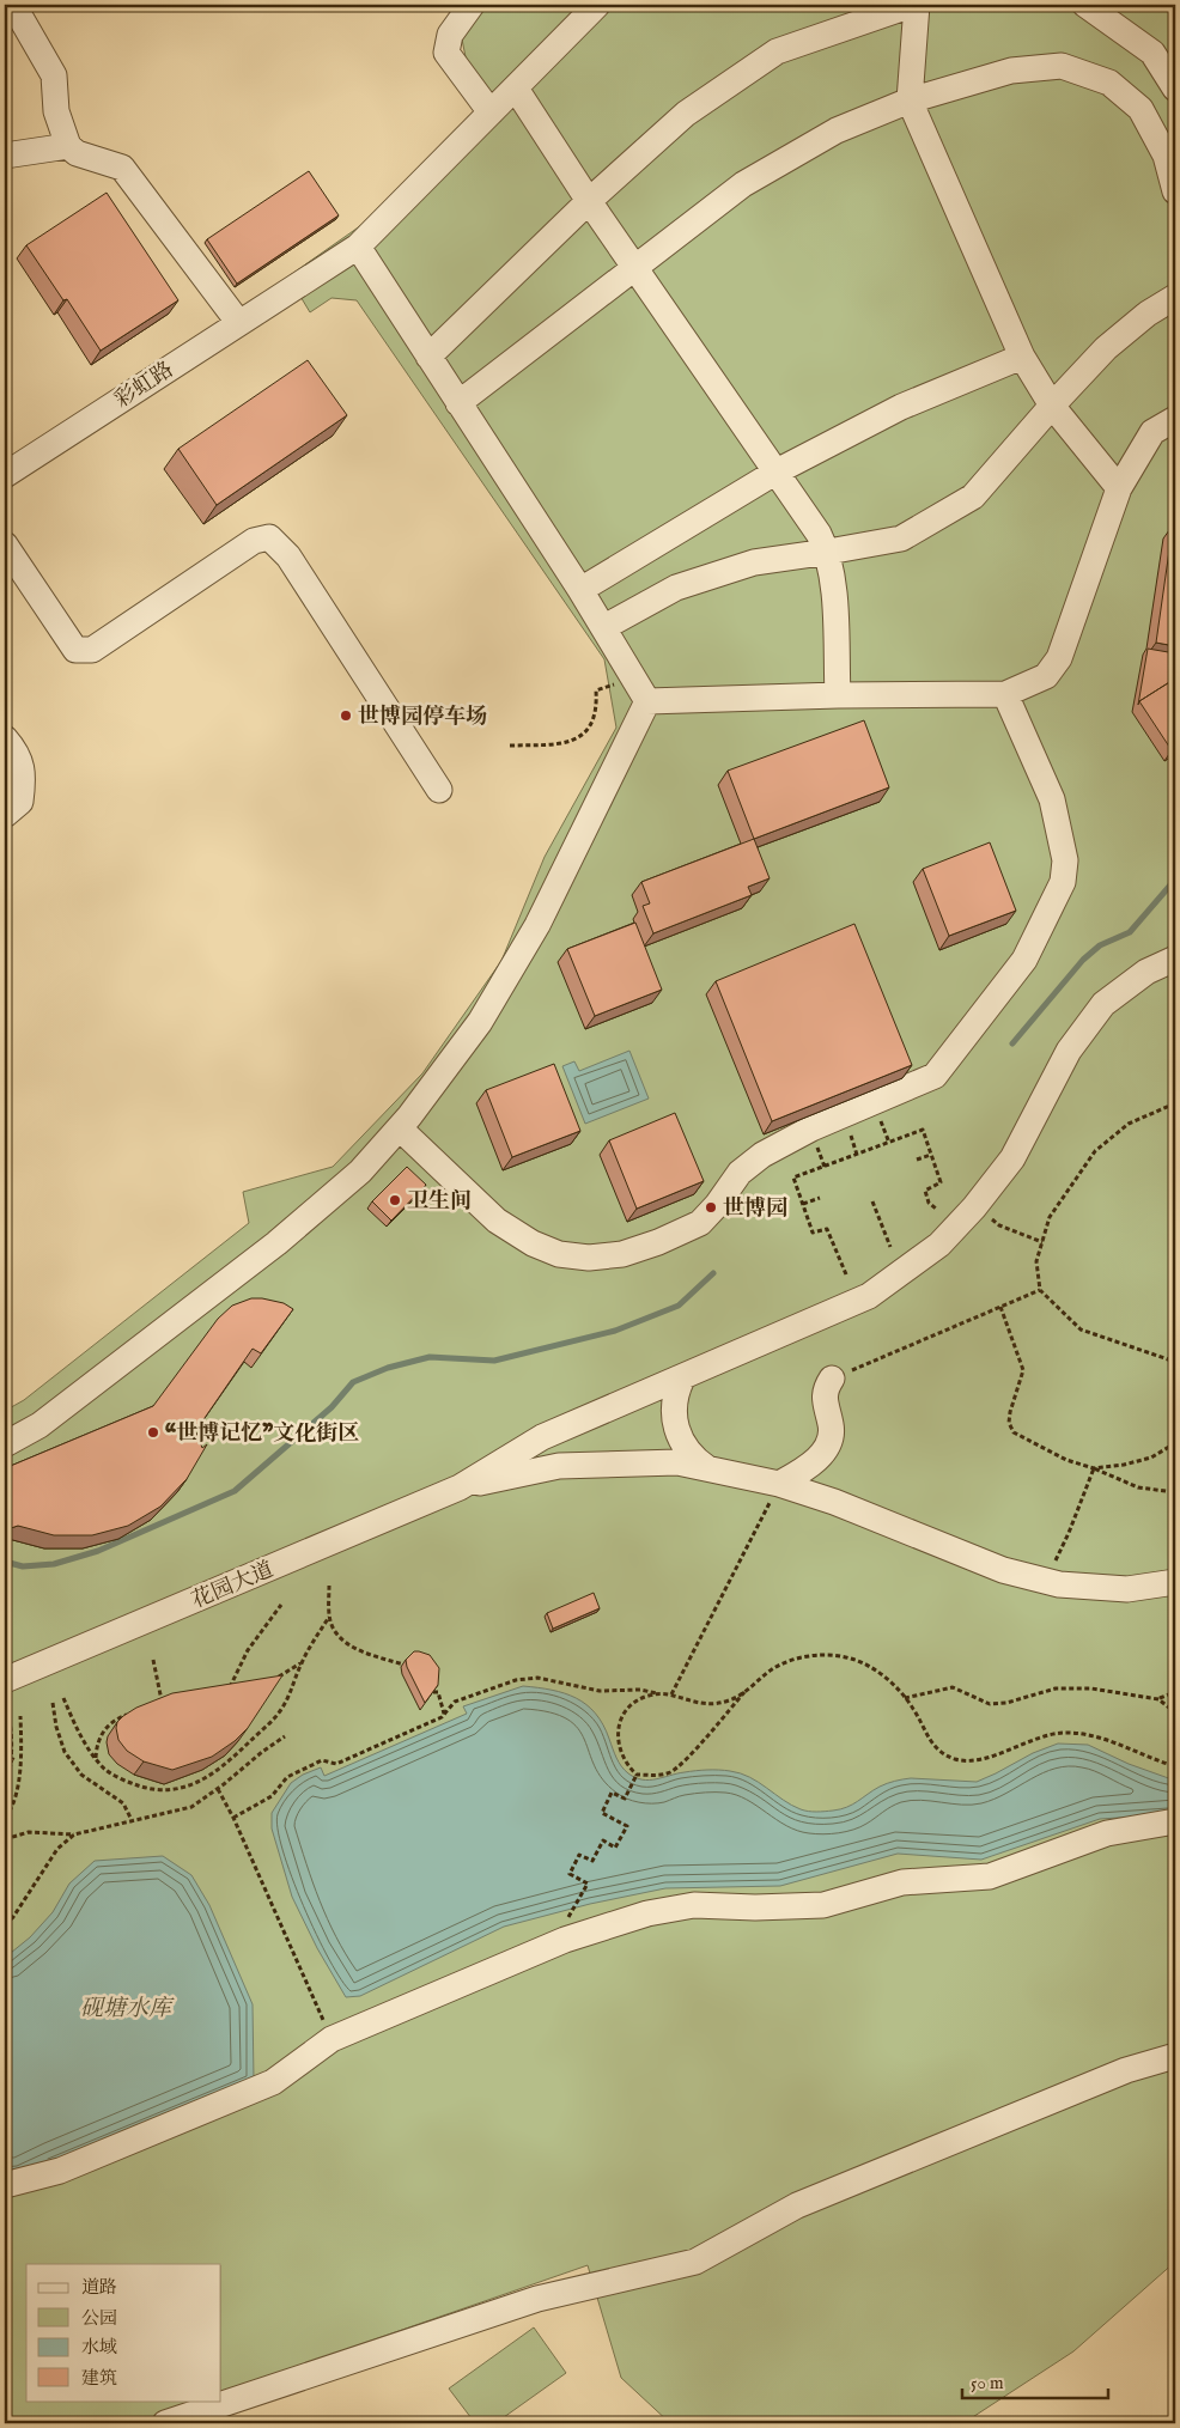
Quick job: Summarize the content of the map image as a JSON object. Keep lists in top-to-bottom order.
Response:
{
  "streets": {
    "street": ["彩虹路", "花园大道"]
  },
  "water": ["砚塘水库"],
  "places": [
    "世博园停车场",
    "卫生间",
    "世博园",
    "“世博记忆”文化街区"
  ],
  "legend": [
    "道路",
    "公园",
    "水域",
    "建筑"
  ],
  "scale_bar": "50 m"
}
